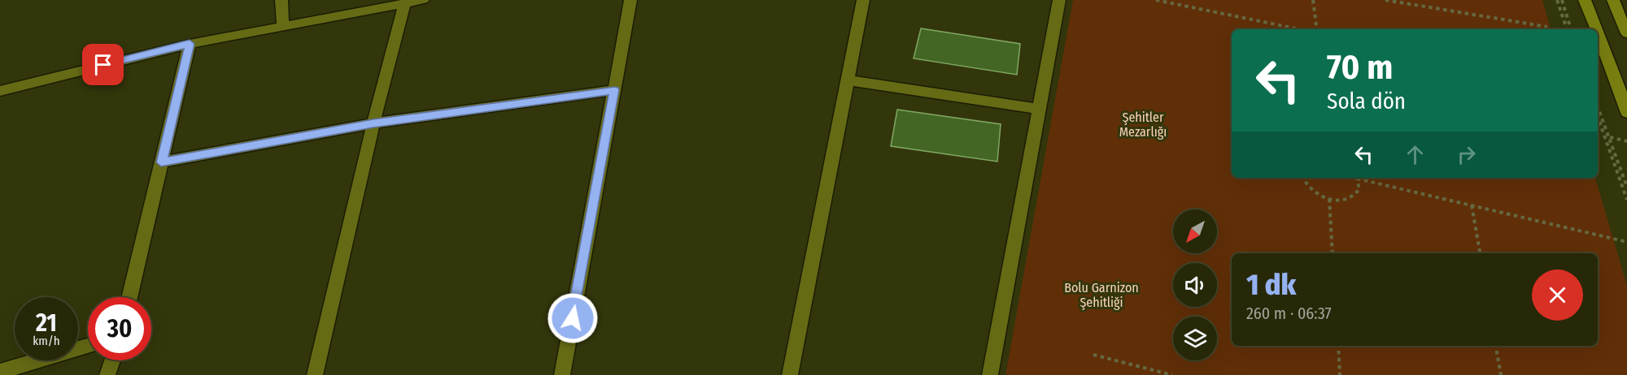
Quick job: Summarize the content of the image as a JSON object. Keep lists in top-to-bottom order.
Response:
{
  "parks": ["Şehitler Mezarlığı", "Bolu Garnizon Şehitliği"],
  "north": "bottom left",
  "page": {
    "turn": ["70 m", "Sola dön"],
    "heading": ["1 dk", "260 m · 06:37"],
    "speed": "21 km/h",
    "limit": "30"
  }
}
